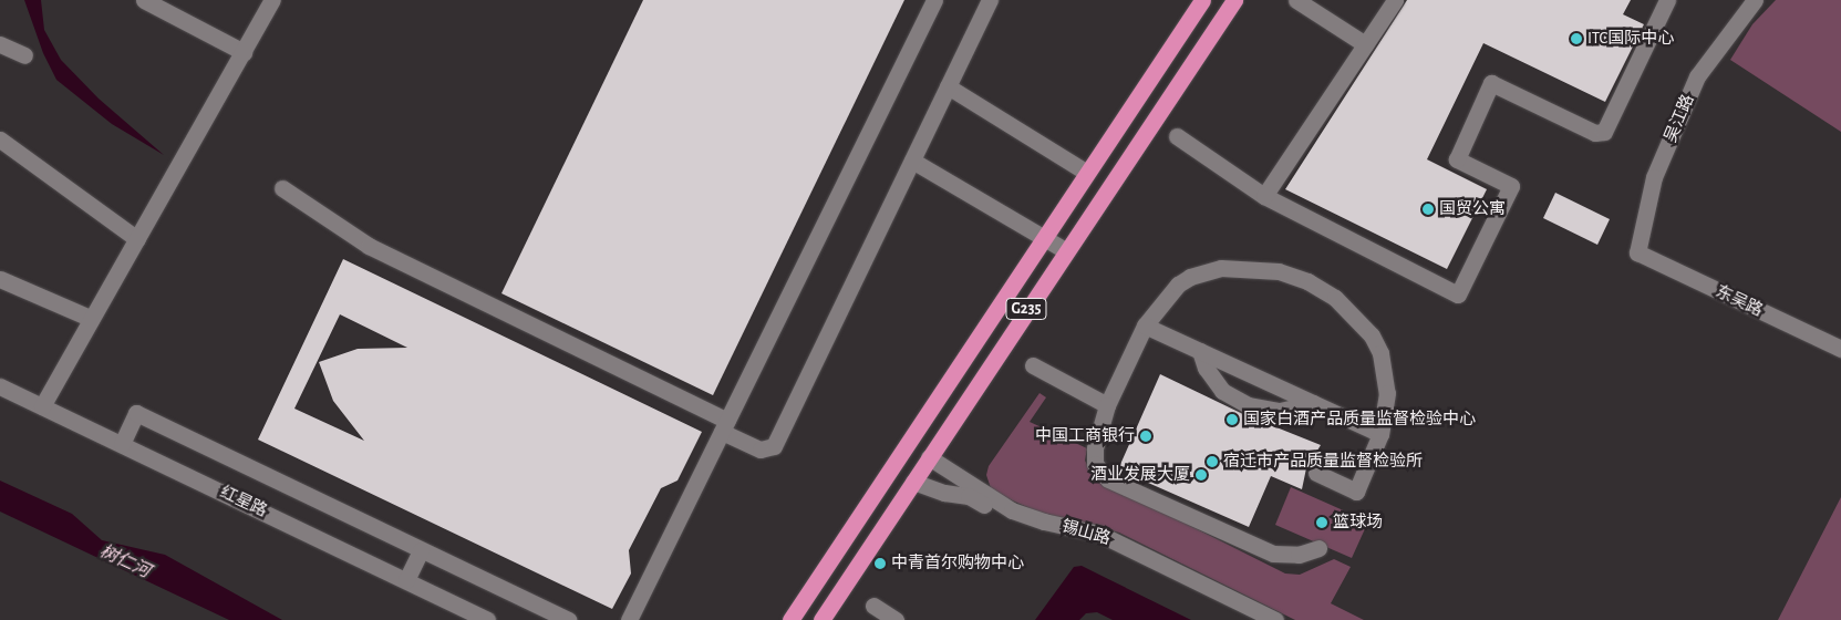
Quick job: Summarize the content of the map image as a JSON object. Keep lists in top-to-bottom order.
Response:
{
  "streets": {
    "highway": ["G235"],
    "street": [
      "吴江路",
      "东吴路",
      "红星路",
      "锡山路"
    ]
  },
  "crossings": [
    ["吴江路", "东吴路"],
    ["G235", "锡山路"]
  ],
  "water": ["树仁河"],
  "places": [
    "ITC国际中心",
    "国贸公寓",
    "国家白酒产品质量监督检验中心",
    "中国工商银行",
    "宿迁市产品质量监督检验所",
    "酒业发展大厦",
    "篮球场",
    "中青首尔购物中心"
  ]
}
